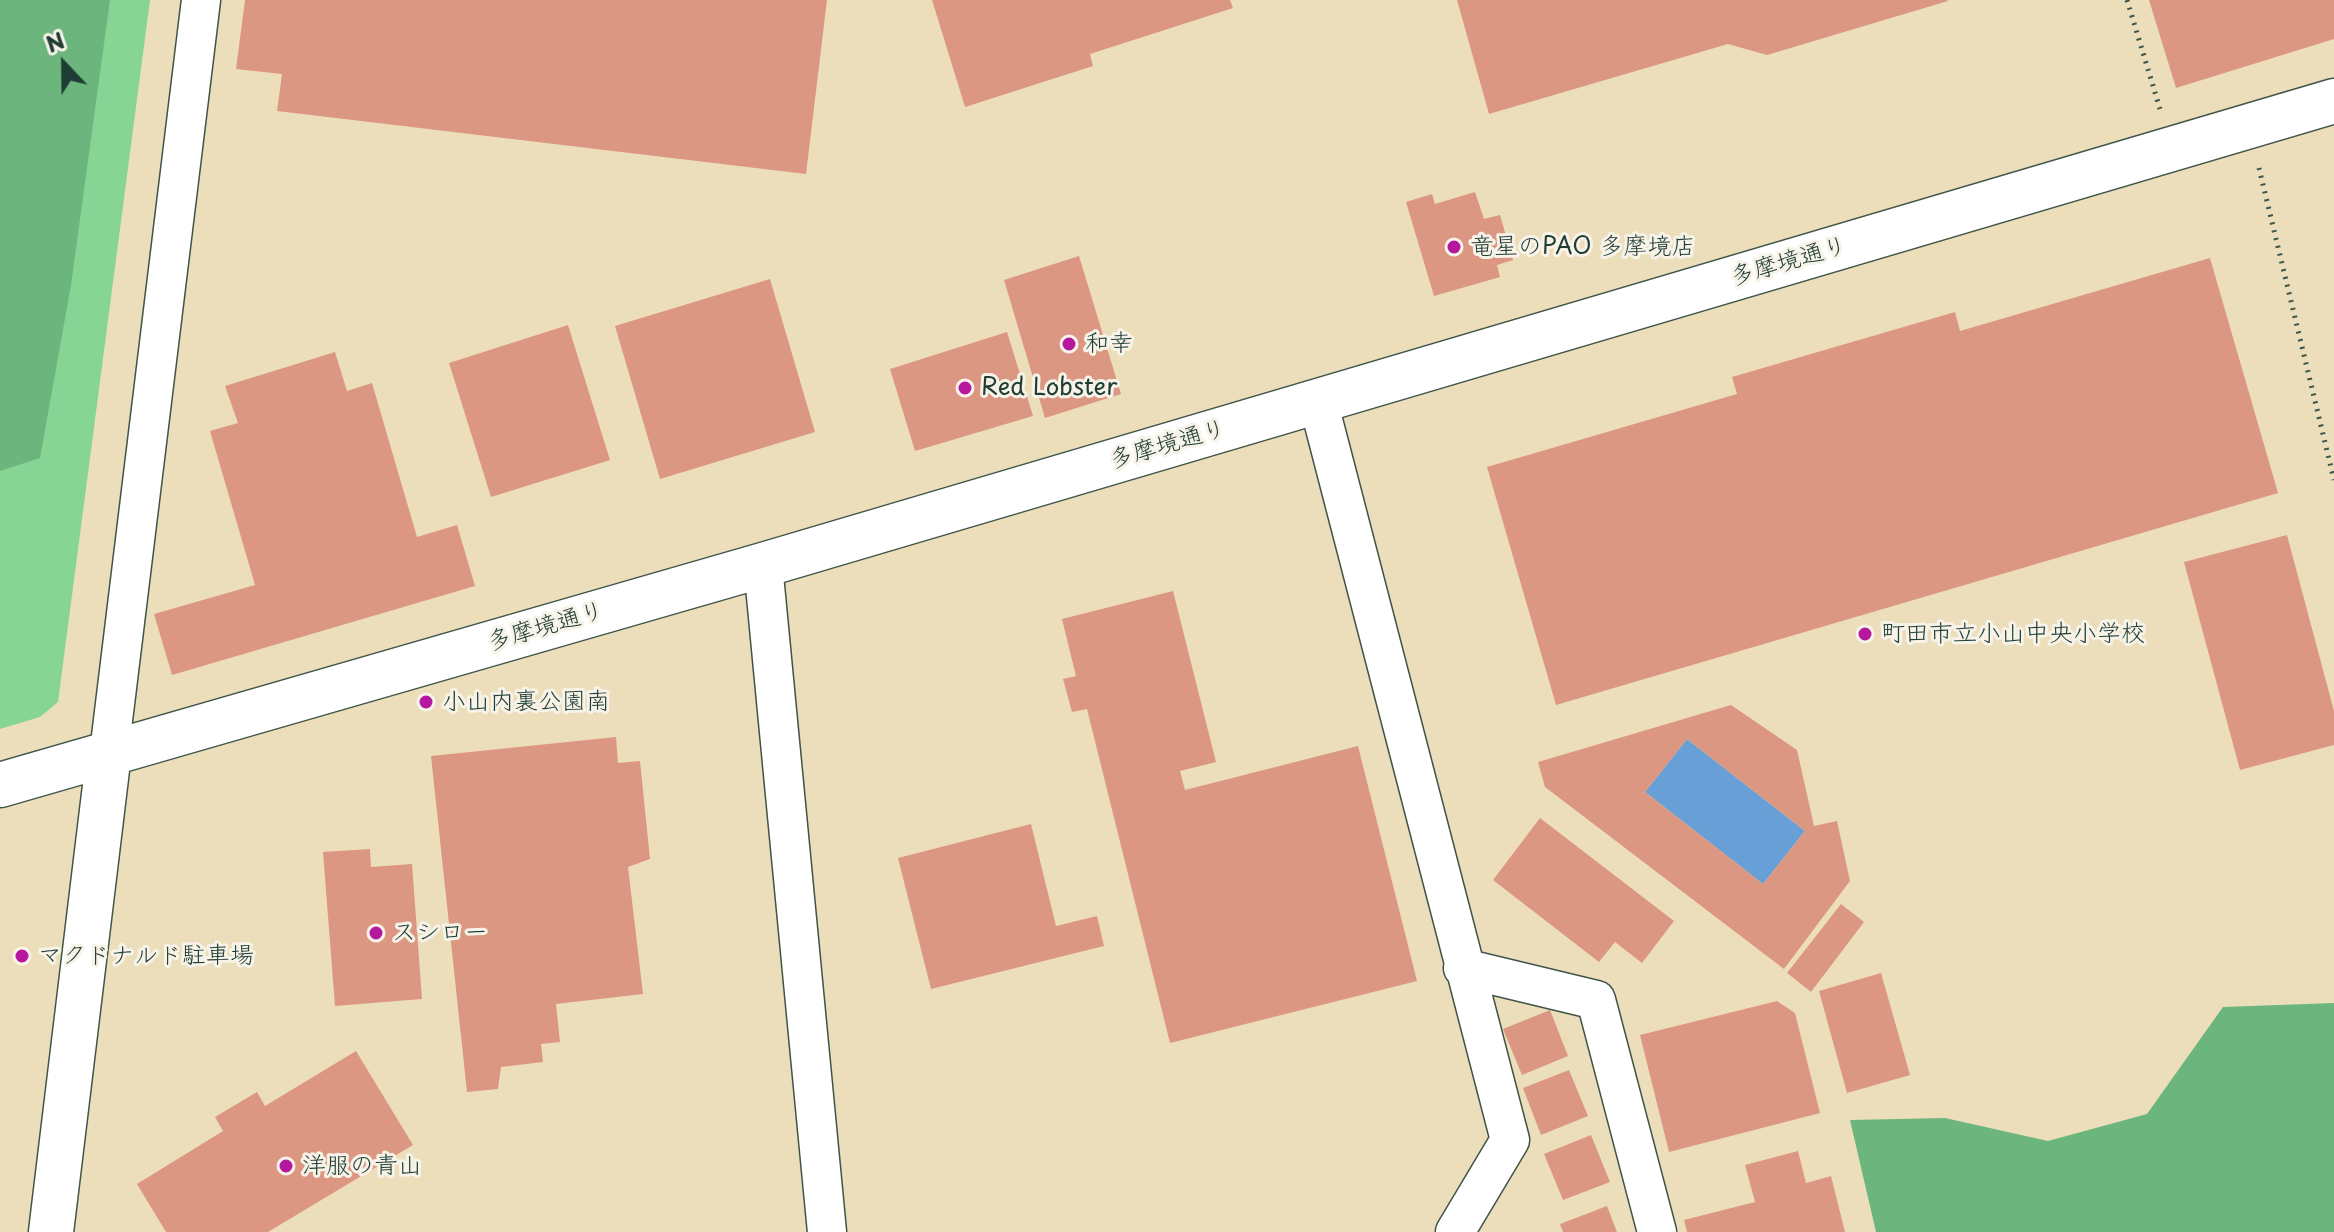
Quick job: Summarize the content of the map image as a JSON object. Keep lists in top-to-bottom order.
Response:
{
  "streets": {
    "street": ["多摩境通り"]
  },
  "places": [
    "竜星のPAO 多摩境店",
    "和幸",
    "Red Lobster",
    "町田市立小山中央小学校",
    "小山内裏公園南",
    "スシロー",
    "マクドナルド駐車場",
    "洋服の青山"
  ],
  "north": "top"
}
